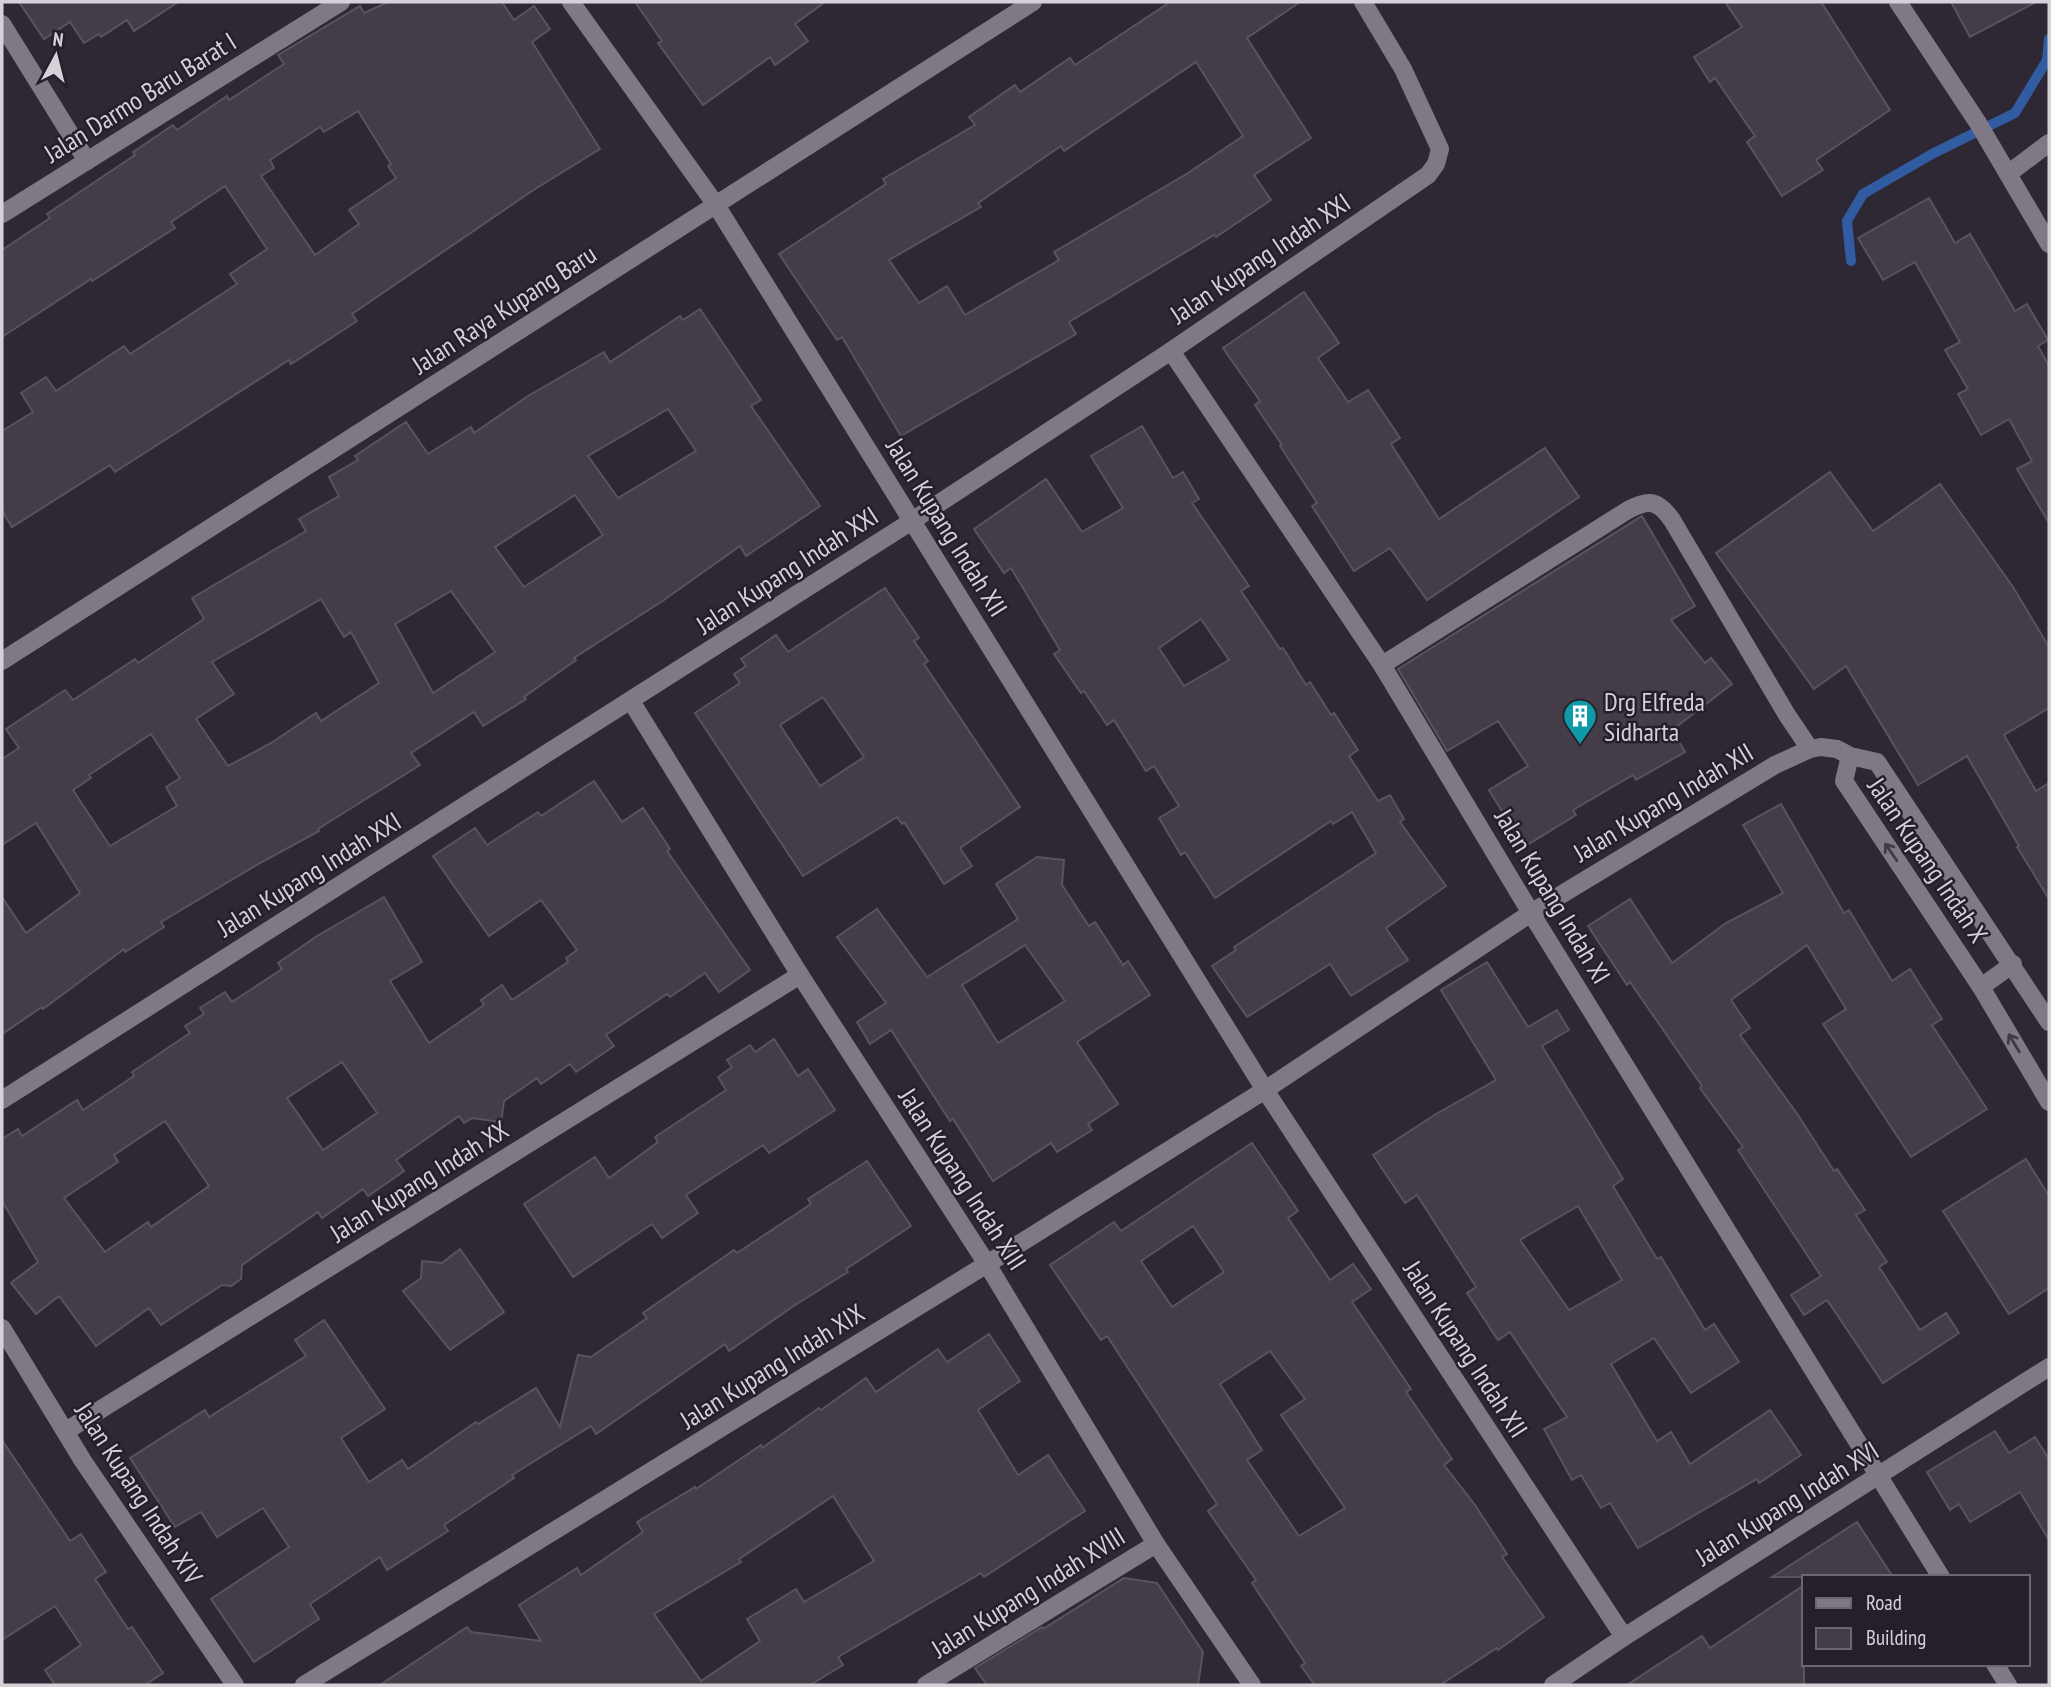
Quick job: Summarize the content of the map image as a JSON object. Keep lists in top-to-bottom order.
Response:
{
  "streets": {
    "street": [
      "Jalan Darmo Baru Barat I",
      "Jalan Kupang Indah XXI",
      "Jalan Raya Kupang Baru",
      "Jalan Kupang Indah XII",
      "Jalan Kupang Indah X",
      "Jalan Kupang Indah XI",
      "Jalan Kupang Indah XIII",
      "Jalan Kupang Indah XX",
      "Jalan Kupang Indah XIX",
      "Jalan Kupang Indah XIV",
      "Jalan Kupang Indah XVI",
      "Jalan Kupang Indah XVIII"
    ]
  },
  "crossings": [
    ["Jalan Kupang Indah XXI", "Jalan Kupang Indah XII"],
    ["Jalan Kupang Indah XXI", "Jalan Kupang Indah XI"],
    ["Jalan Kupang Indah XXI", "Jalan Kupang Indah XIII"],
    ["Jalan Raya Kupang Baru", "Jalan Kupang Indah XII"],
    ["Jalan Kupang Indah XII", "Jalan Kupang Indah XI"],
    ["Jalan Kupang Indah XII", "Jalan Kupang Indah XIX"],
    ["Jalan Kupang Indah XII", "Jalan Kupang Indah XVI"],
    ["Jalan Kupang Indah XI", "Jalan Kupang Indah XVI"],
    ["Jalan Kupang Indah XIII", "Jalan Kupang Indah XX"],
    ["Jalan Kupang Indah XIII", "Jalan Kupang Indah XIX"],
    ["Jalan Kupang Indah XIII", "Jalan Kupang Indah XVIII"],
    ["Jalan Kupang Indah XX", "Jalan Kupang Indah XIV"]
  ],
  "places": {
    "building": ["Drg Elfreda Sidharta"]
  },
  "legend": ["Road", "Building"],
  "north": "top"
}
